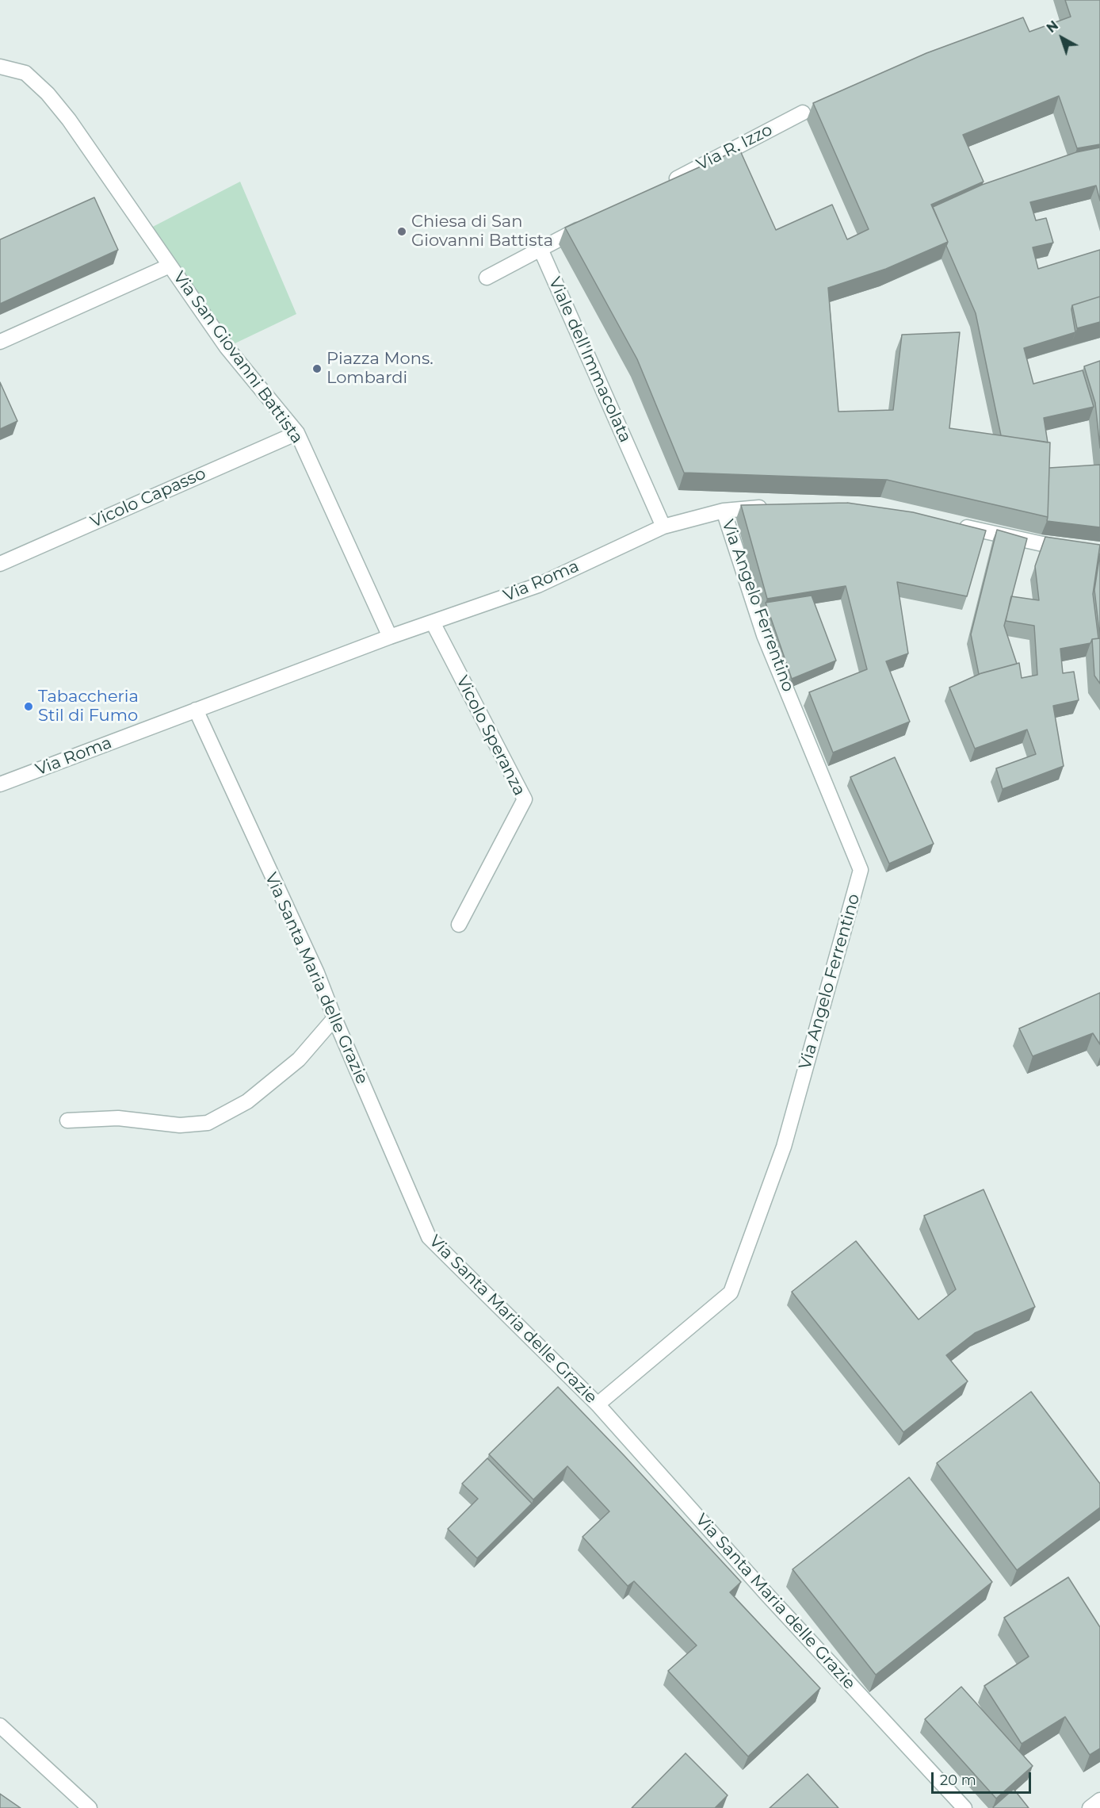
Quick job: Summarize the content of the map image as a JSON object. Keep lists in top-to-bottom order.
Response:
{
  "streets": {
    "street": [
      "Via R. Izzo",
      "Via San Giovanni Battista",
      "Viale dell'Immacolata",
      "Vicolo Capasso",
      "Via Roma",
      "Via Angelo Ferrentino",
      "Vicolo Speranza",
      "Via Santa Maria delle Grazie"
    ]
  },
  "crossings": [
    ["Via San Giovanni Battista", "Vicolo Capasso"],
    ["Via San Giovanni Battista", "Via Roma"],
    ["Viale dell'Immacolata", "Via Roma"],
    ["Via Roma", "Via Angelo Ferrentino"],
    ["Via Roma", "Vicolo Speranza"],
    ["Via Roma", "Via Santa Maria delle Grazie"],
    ["Via Angelo Ferrentino", "Via Santa Maria delle Grazie"]
  ],
  "places": ["Chiesa di San Giovanni Battista", "Piazza Mons. Lombardi", "Tabaccheria Stil di Fumo"],
  "scale_bar": "20 m",
  "north": "top left"
}
